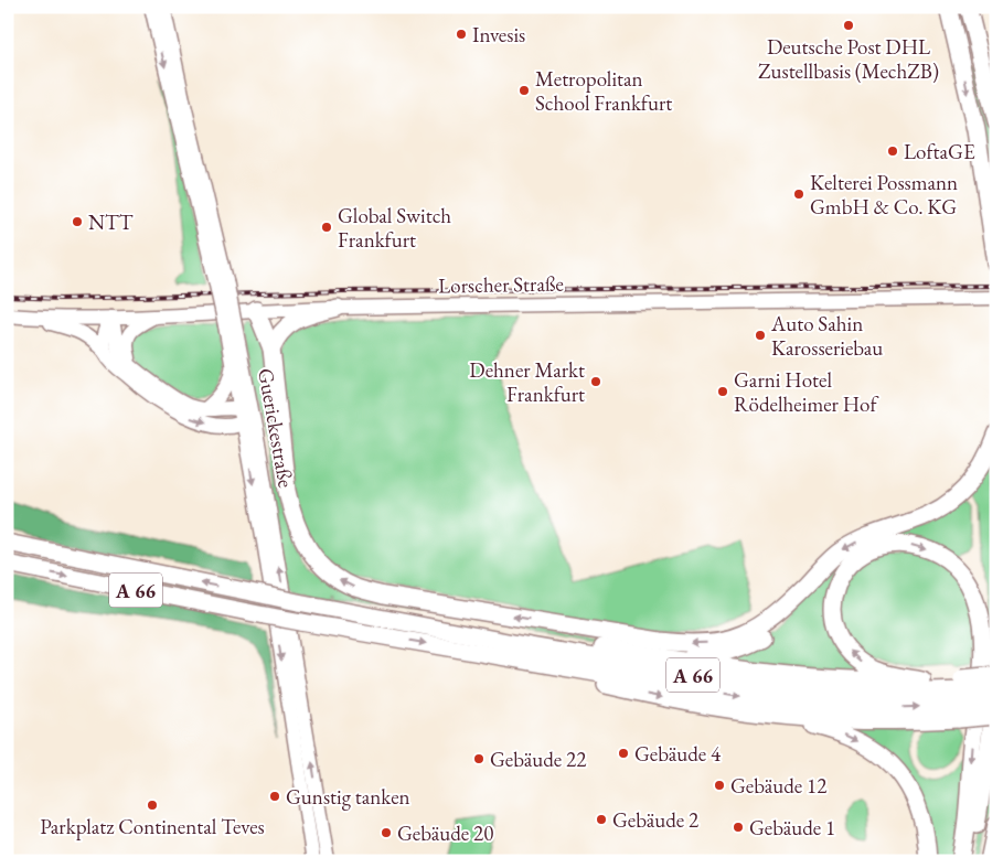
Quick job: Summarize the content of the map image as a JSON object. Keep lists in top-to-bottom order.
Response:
{
  "streets": {
    "highway": ["A 66"],
    "main road": ["Lorscher Straße", "Guerickestraße"]
  },
  "places": [
    "Deutsche Post DHL Zustellbasis (MechZB)",
    "Invesis",
    "Metropolitan School Frankfurt",
    "LoftaGE",
    "Kelterei Possmann GmbH & Co. KG",
    "NTT",
    "Global Switch Frankfurt",
    "Auto Sahin Karosseriebau",
    "Dehner Markt Frankfurt",
    "Garni Hotel Rödelheimer Hof",
    "Gebäude 4",
    "Gebäude 22",
    "Gebäude 12",
    "Gunstig tanken",
    "Parkplatz Continental Teves",
    "Gebäude 2",
    "Gebäude 1",
    "Gebäude 20"
  ]
}
